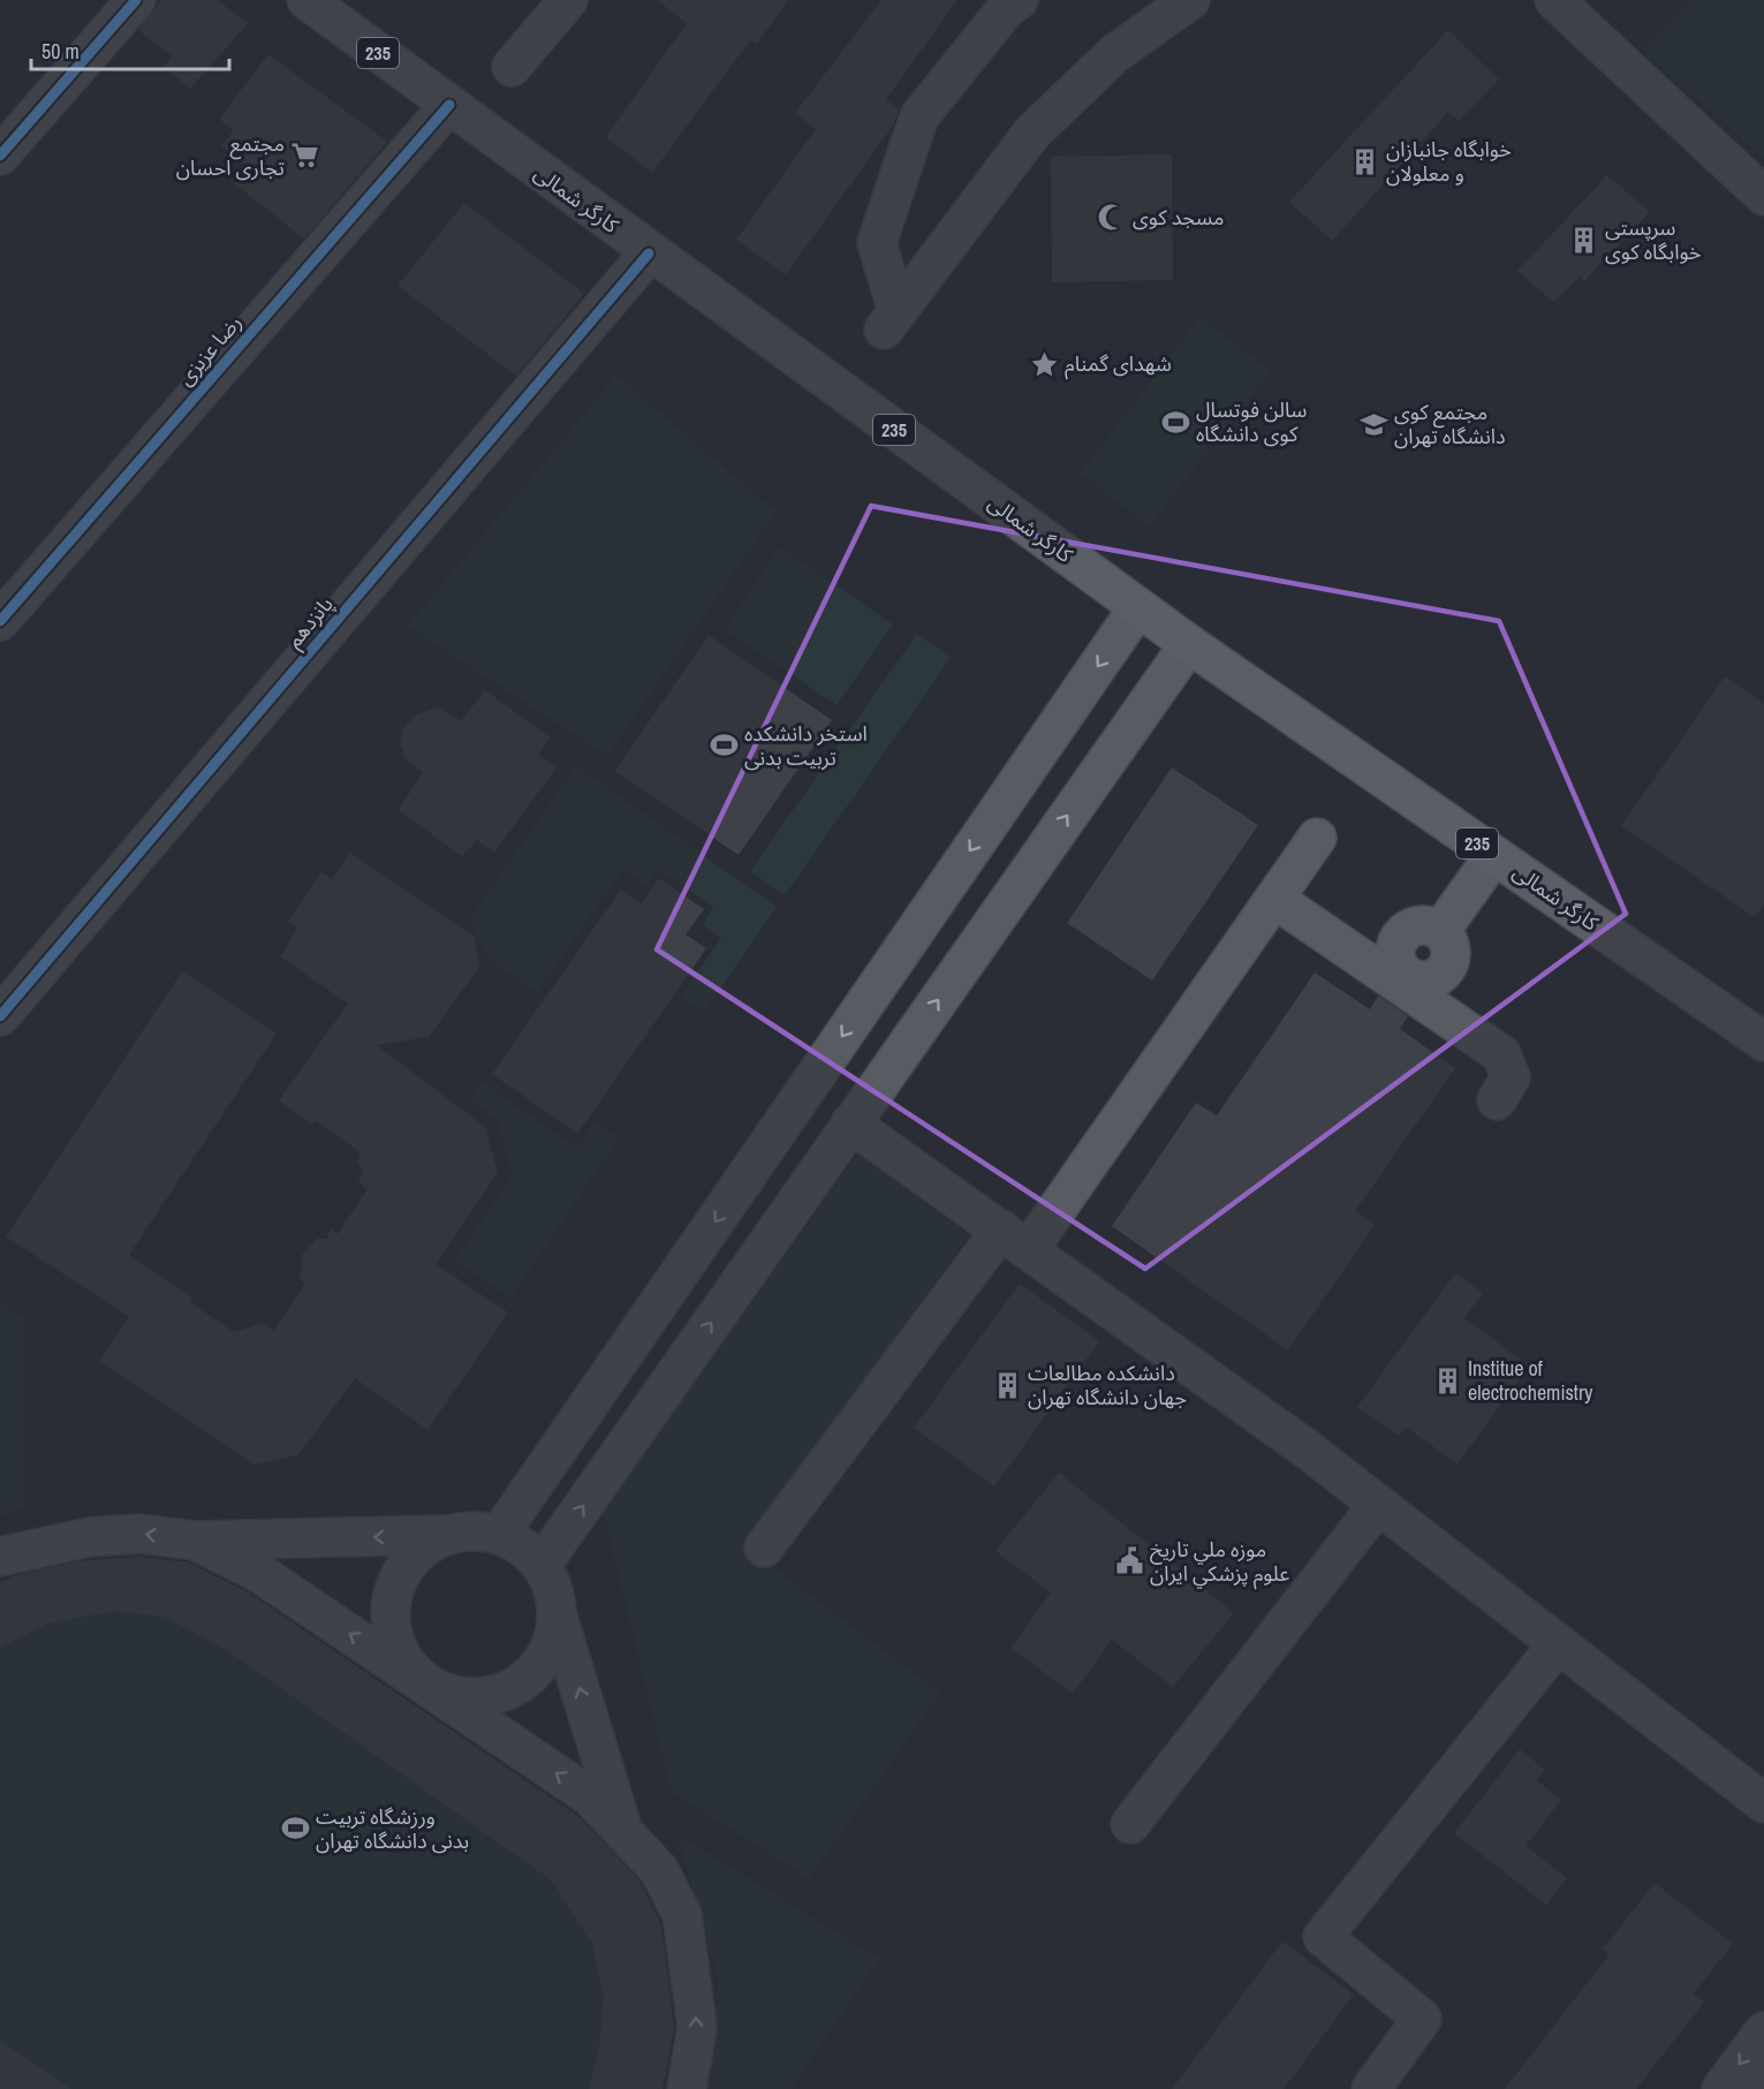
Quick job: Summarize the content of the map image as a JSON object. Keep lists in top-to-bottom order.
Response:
{
  "streets": {
    "main road": ["235", "کارگر شمالی"],
    "street": ["رضا عزیزی", "پانزدهم"]
  },
  "crossings": [
    ["کارگر شمالی", "رضا عزیزی"],
    ["کارگر شمالی", "پانزدهم"]
  ],
  "places": {
    "supermarket": ["مجتمع تجاری احسان"],
    "building": [
      "خوابگاه جانبازان و معلولان",
      "سرپستی خوابگاه کوی",
      "Institue of electrochemistry",
      "دانشکده مطالعات جهان دانشگاه تهران"
    ],
    "mosque": ["مسجد کوی"],
    "place": ["شهدای گمنام"],
    "sports": ["سالن فوتسال کوی دانشگاه", "استخر دانشکده تربیت بدنی", "ورزشگاه تربیت بدنی دانشگاه تهران"],
    "school or university": ["مجتمع کوی دانشگاه تهران"],
    "public building": ["موزه ملي تاريخ علوم پزشكي ايران"]
  },
  "scale_bar": "50 m"
}
